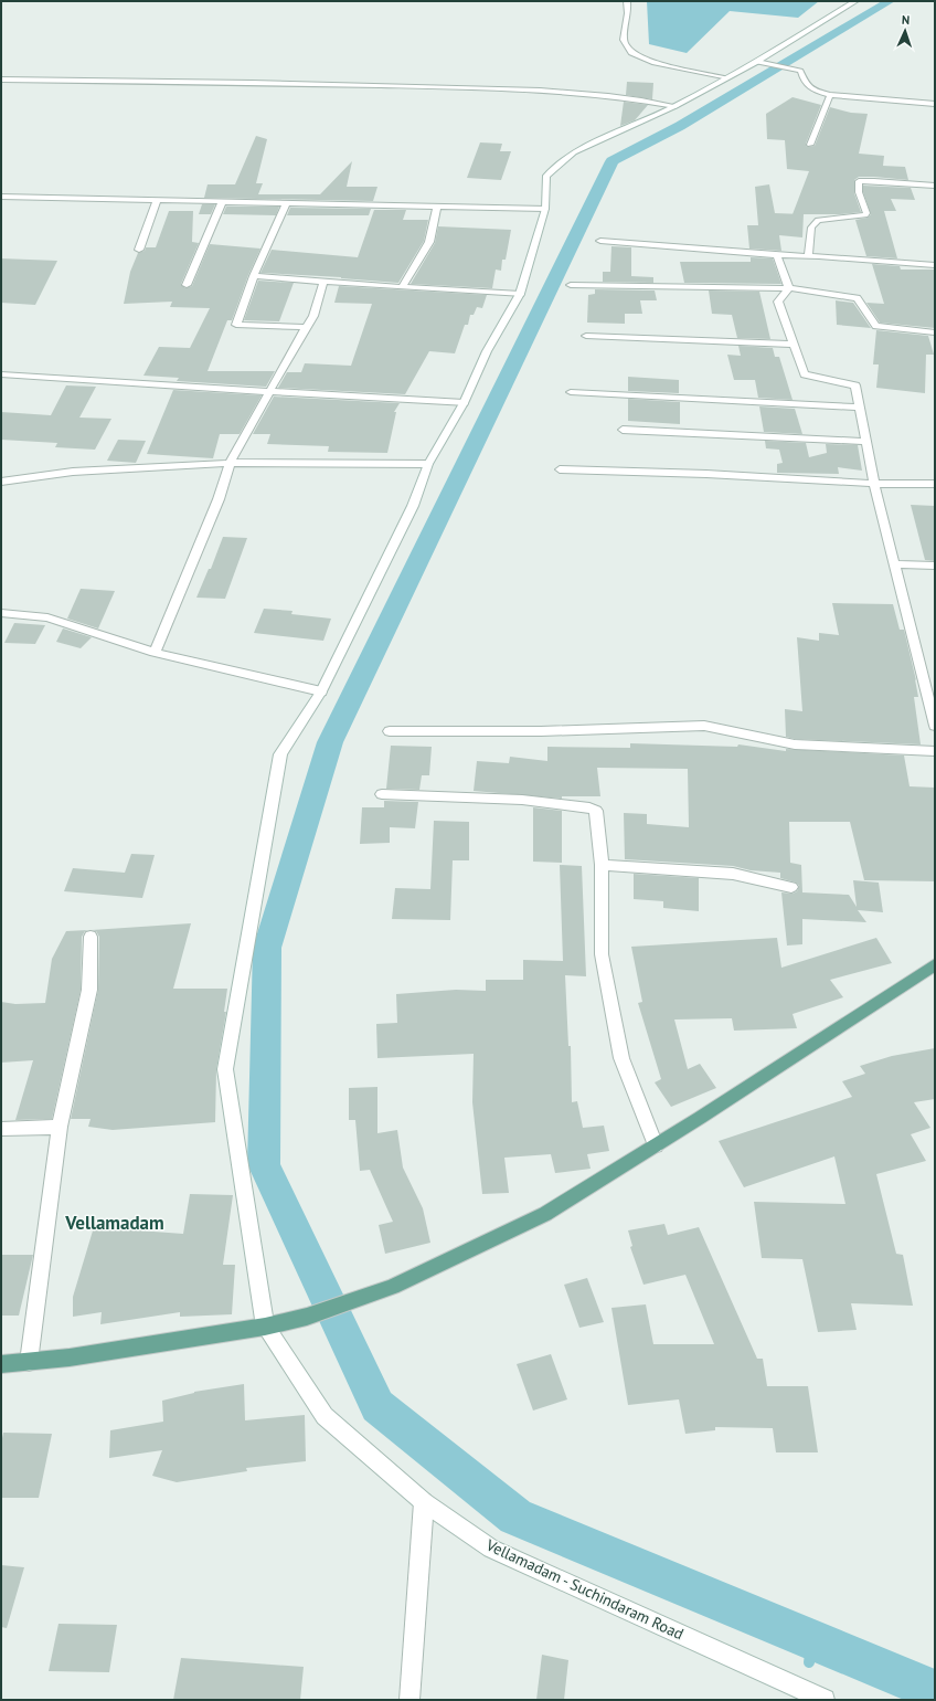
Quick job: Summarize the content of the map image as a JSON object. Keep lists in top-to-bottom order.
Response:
{
  "streets": {
    "street": ["Vellamadam - Suchindaram Road"]
  },
  "districts": ["Vellamadam"],
  "north": "top"
}
